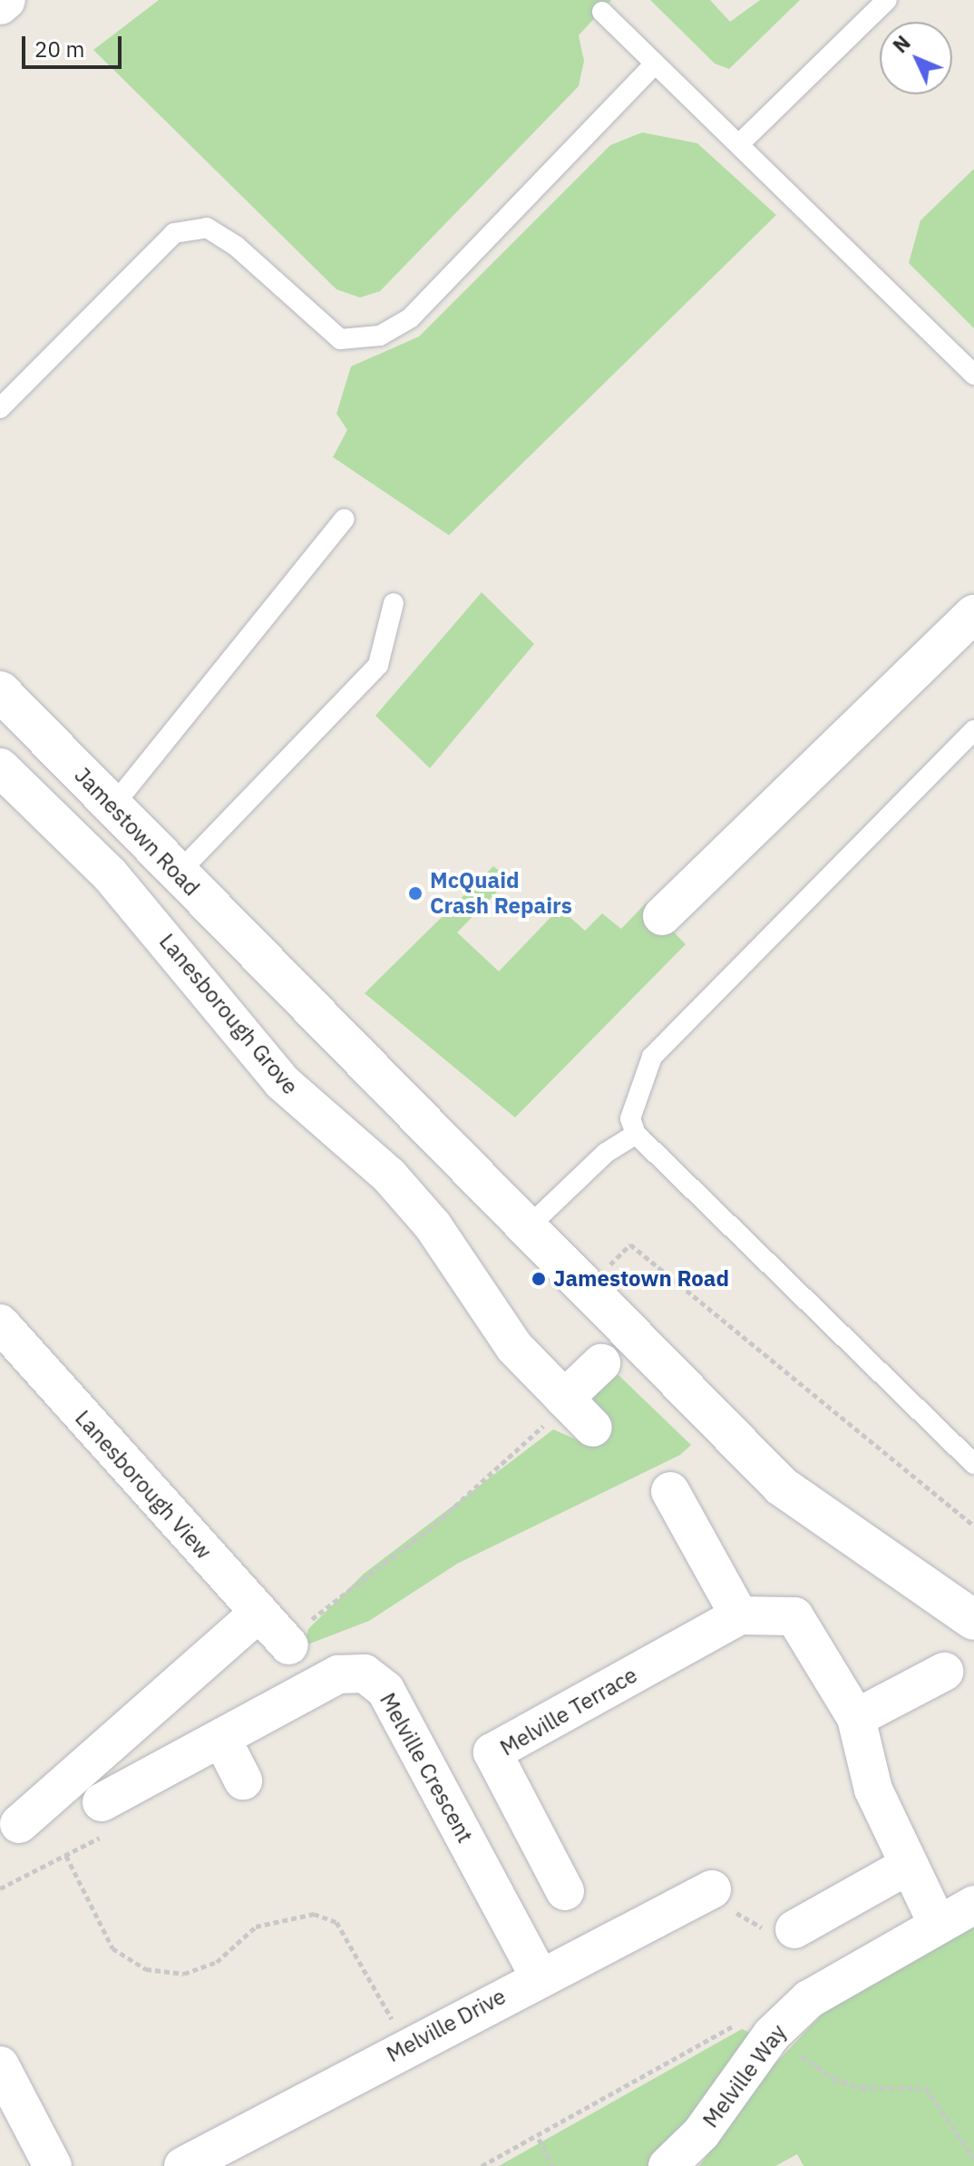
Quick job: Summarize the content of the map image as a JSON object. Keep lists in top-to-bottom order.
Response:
{
  "streets": {
    "street": [
      "Jamestown Road",
      "Lanesborough Grove",
      "Lanesborough View",
      "Melville Terrace",
      "Melville Crescent",
      "Melville Drive",
      "Melville Way"
    ]
  },
  "crossings": [
    ["Melville Crescent", "Melville Drive"]
  ],
  "places": ["McQuaid Crash Repairs", "Jamestown Road"],
  "scale_bar": "20 m",
  "north": "top left"
}
